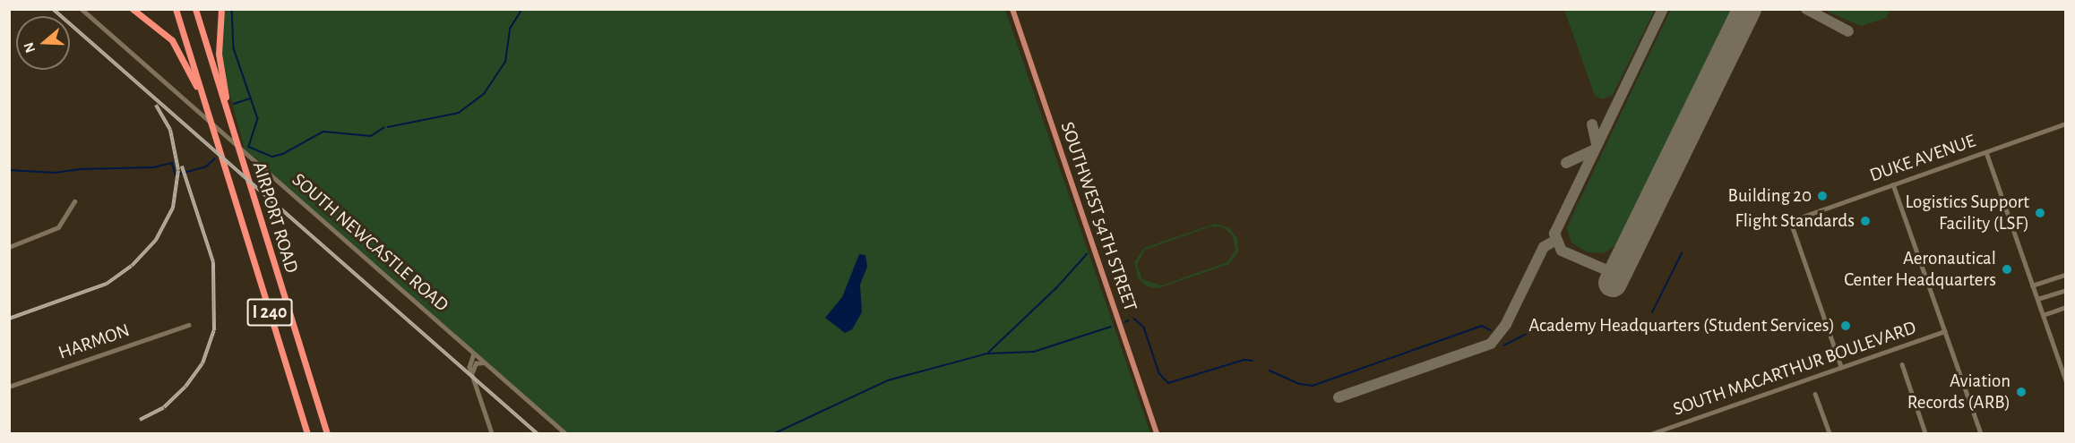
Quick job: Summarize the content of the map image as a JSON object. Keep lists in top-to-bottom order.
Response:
{
  "streets": {
    "highway": ["AIRPORT ROAD", "I 240"],
    "main road": ["SOUTHWEST 54TH STREET"],
    "street": [
      "DUKE AVENUE",
      "SOUTH NEWCASTLE ROAD",
      "HARMON",
      "SOUTH MACARTHUR BOULEVARD"
    ]
  },
  "crossings": [
    ["DUKE AVENUE", "SOUTH MACARTHUR BOULEVARD"]
  ],
  "places": [
    "Building 20",
    "Logistics Support Facility (LSF)",
    "Flight Standards",
    "Aeronautical Center Headquarters",
    "Academy Headquarters (Student Services)",
    "Aviation Records (ARB)"
  ],
  "north": "left"
}
